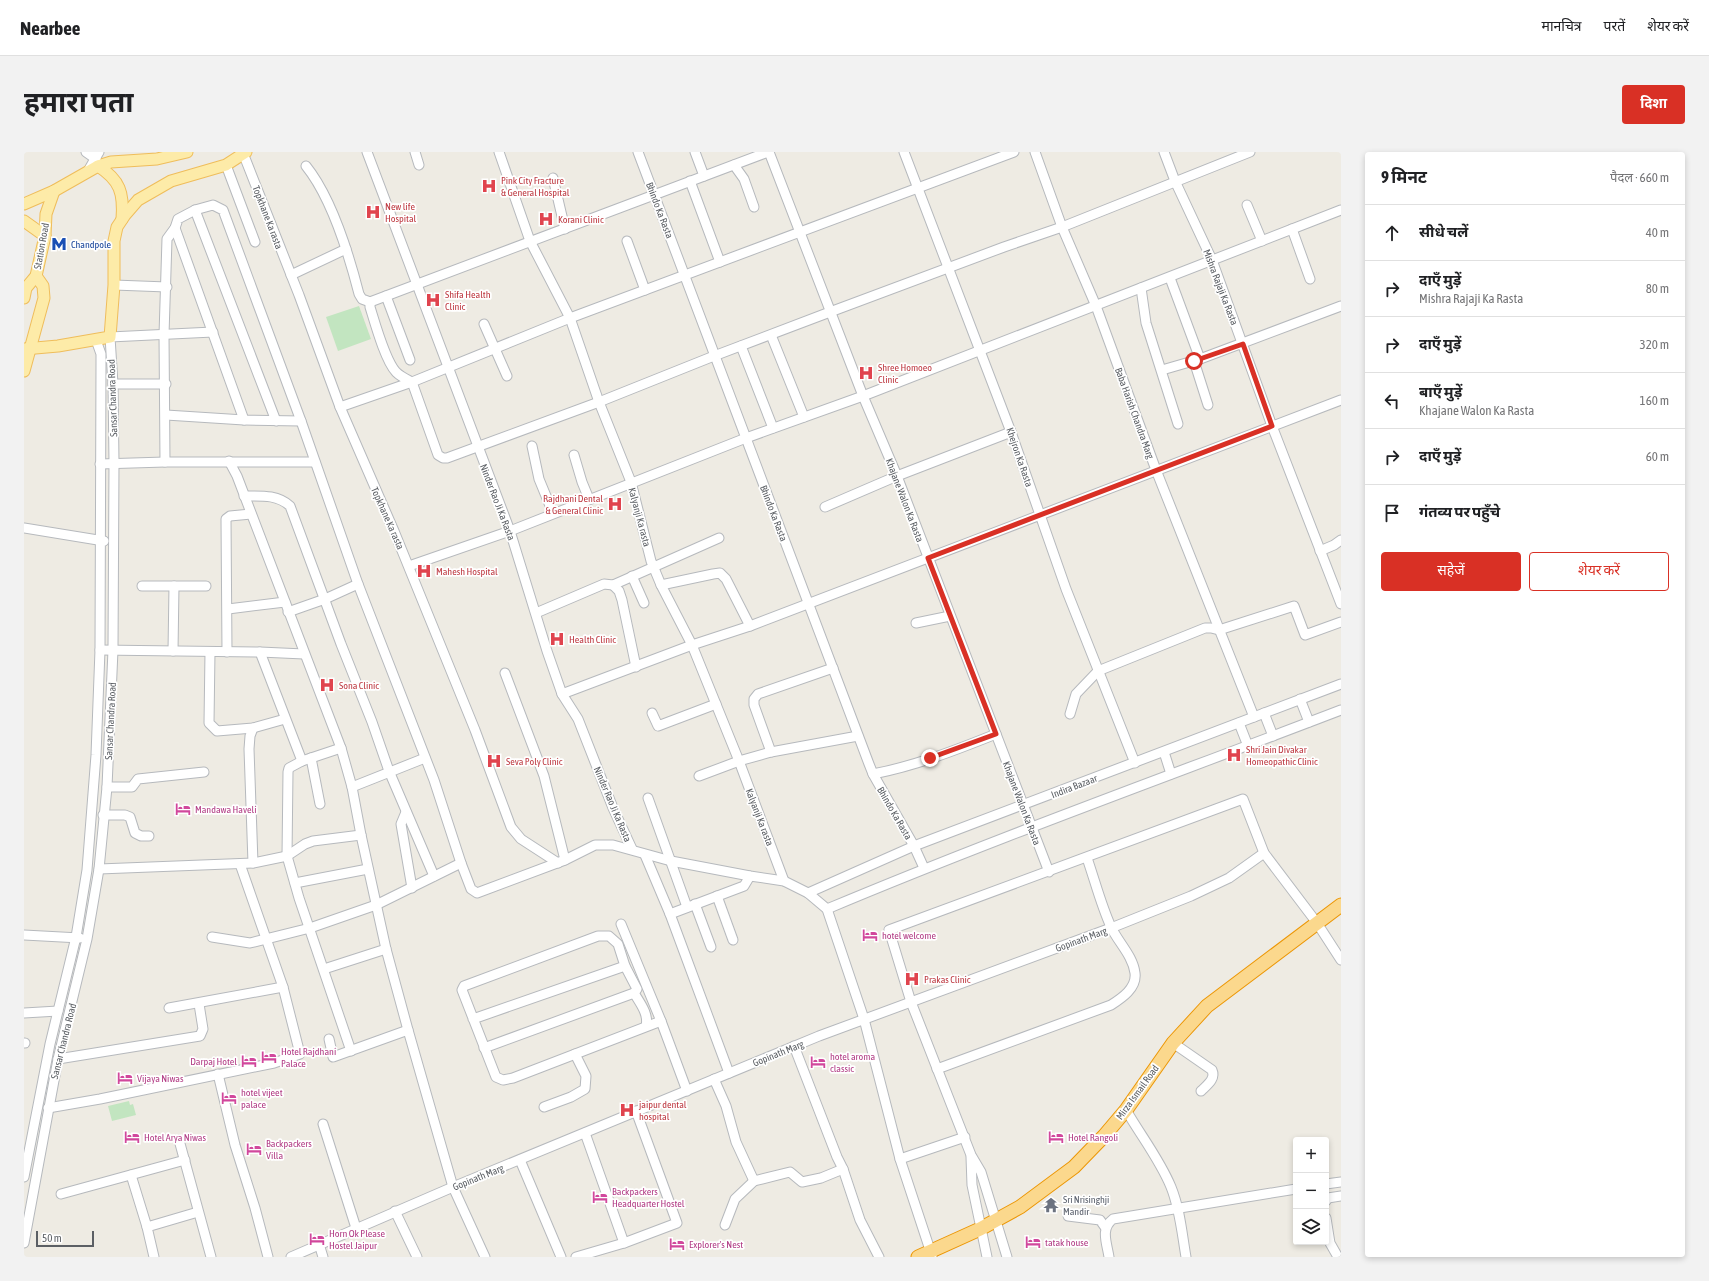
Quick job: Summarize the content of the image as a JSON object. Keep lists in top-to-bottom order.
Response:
{
  "streets": {
    "highway": ["Mirza Ismail Road"],
    "main road": ["Station Road", "Sansar Chandra Road"],
    "street": [
      "Bhindo Ka Rasta",
      "Topkhane Ka rasta",
      "Mishra Rajaji Ka Rasta",
      "Baba Harish Chandra Marg",
      "Khejron Ka Rasta",
      "Khajane Walon Ka Rasta",
      "Ninder Rao Ji Ka Rasta",
      "Kalyanji Ka rasta",
      "Indira Bazaar",
      "Gopinath Marg"
    ]
  },
  "crossings": [
    ["Bhindo Ka Rasta", "Indira Bazaar"],
    ["Topkhane Ka rasta", "Sansar Chandra Road"],
    ["Baba Harish Chandra Marg", "Indira Bazaar"],
    ["Khejron Ka Rasta", "Indira Bazaar"],
    ["Khajane Walon Ka Rasta", "Indira Bazaar"]
  ],
  "places": {
    "hospital": [
      "Pink City Fracture & General Hospital",
      "New life Hospital",
      "Korani Clinic",
      "Shifa Health Clinic",
      "Shree Homoeo Clinic",
      "Rajdhani Dental & General Clinic",
      "Mahesh Hospital",
      "Health Clinic",
      "Sona Clinic",
      "Shri Jain Divakar Homeopathic Clinic",
      "Seva Poly Clinic",
      "Prakas Clinic",
      "jaipur dental hospital"
    ],
    "metro station": ["Chandpole"],
    "hotel": [
      "Mandawa Haveli",
      "hotel welcome",
      "Hotel Rajdhani Palace",
      "Darpaj Hotel",
      "hotel aroma classic",
      "Vijaya Niwas",
      "hotel vijeet palace",
      "Hotel Arya Niwas",
      "Hotel Rangoli",
      "Backpackers Villa",
      "Backpackers Headquarter Hostel",
      "Horn Ok Please Hostel Jaipur",
      "tatak house",
      "Explorer's Nest"
    ],
    "temple": ["Sri Nrisinghji Mandir"]
  },
  "scale_bar": "50 m",
  "page": {
    "header": "Nearbee",
    "nav": ["मानचित्र", "परतें", "शेयर करें"],
    "buttons": [
      "दिशा",
      ["सहेजें", "शेयर करें"]
    ],
    "title": "हमारा पता",
    "heading": ["9 मिनट", "पैदल · 660 m"],
    "list": [
      ["सीधे चलें", "40 m"],
      ["दाएँ मुड़ें", "Mishra Rajaji Ka Rasta", "80 m"],
      ["दाएँ मुड़ें", "320 m"],
      ["बाएँ मुड़ें", "Khajane Walon Ka Rasta", "160 m"],
      ["दाएँ मुड़ें", "60 m"],
      "गंतव्य पर पहुँचे"
    ],
    "map_buttons": ["+", "−"],
    "scale": "50 m"
  }
}
